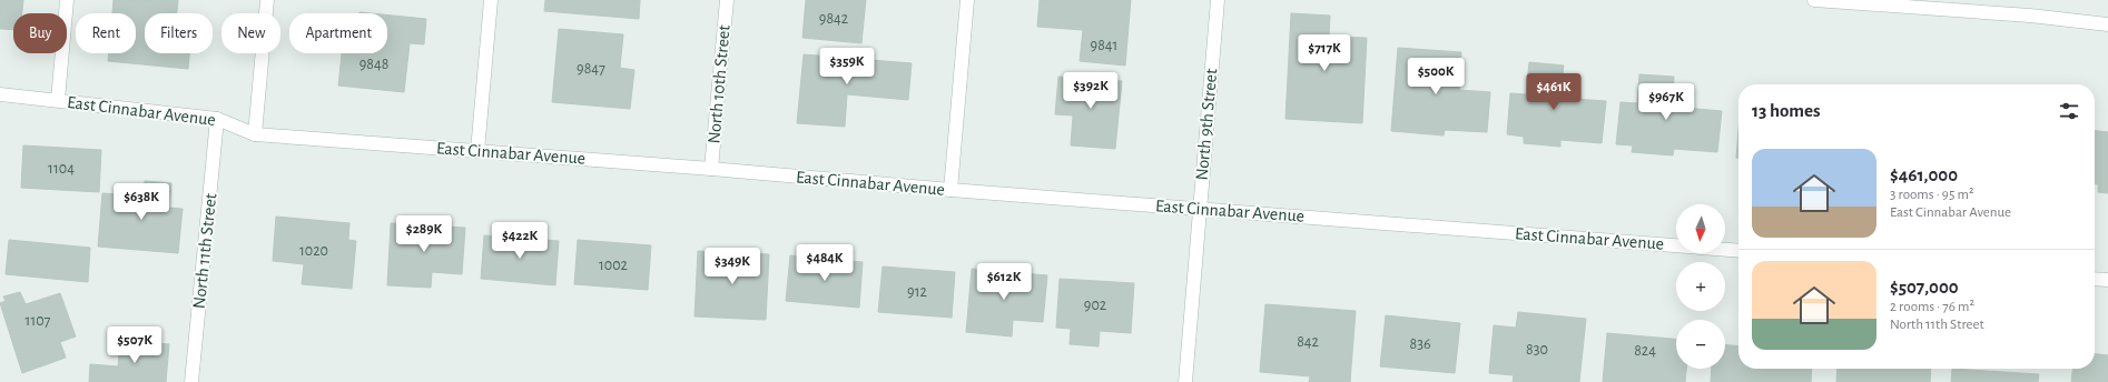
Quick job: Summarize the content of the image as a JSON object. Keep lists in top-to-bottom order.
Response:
{
  "streets": {
    "street": [
      "North 10th Street",
      "East Cinnabar Avenue",
      "North 9th Street",
      "North 11th Street"
    ]
  },
  "crossings": [
    ["North 10th Street", "East Cinnabar Avenue"],
    ["East Cinnabar Avenue", "North 9th Street"],
    ["East Cinnabar Avenue", "North 11th Street"]
  ],
  "house_numbers": [
    "9842",
    "9841",
    "9848",
    "9847",
    "1104",
    "1020",
    "1002",
    "912",
    "902",
    "1107",
    "842",
    "836",
    "830",
    "824"
  ],
  "north": "bottom",
  "page": {
    "chip": [
      "Buy",
      "Rent",
      "Filters",
      "New",
      "Apartment"
    ],
    "price": [
      "$717K",
      "$359K",
      "$500K",
      "$392K",
      "$461K",
      "$967K",
      "$638K",
      "$289K",
      "$422K",
      "$484K",
      "$349K",
      "$612K",
      "$507K"
    ],
    "heading": "13 homes",
    "list": [
      {
        "name": "$461,000",
        "note": "3 rooms · 95 m² · East Cinnabar Avenue"
      },
      {
        "name": "$507,000",
        "note": "2 rooms · 76 m² · North 11th Street"
      }
    ],
    "map_buttons": ["+", "−"]
  }
}
